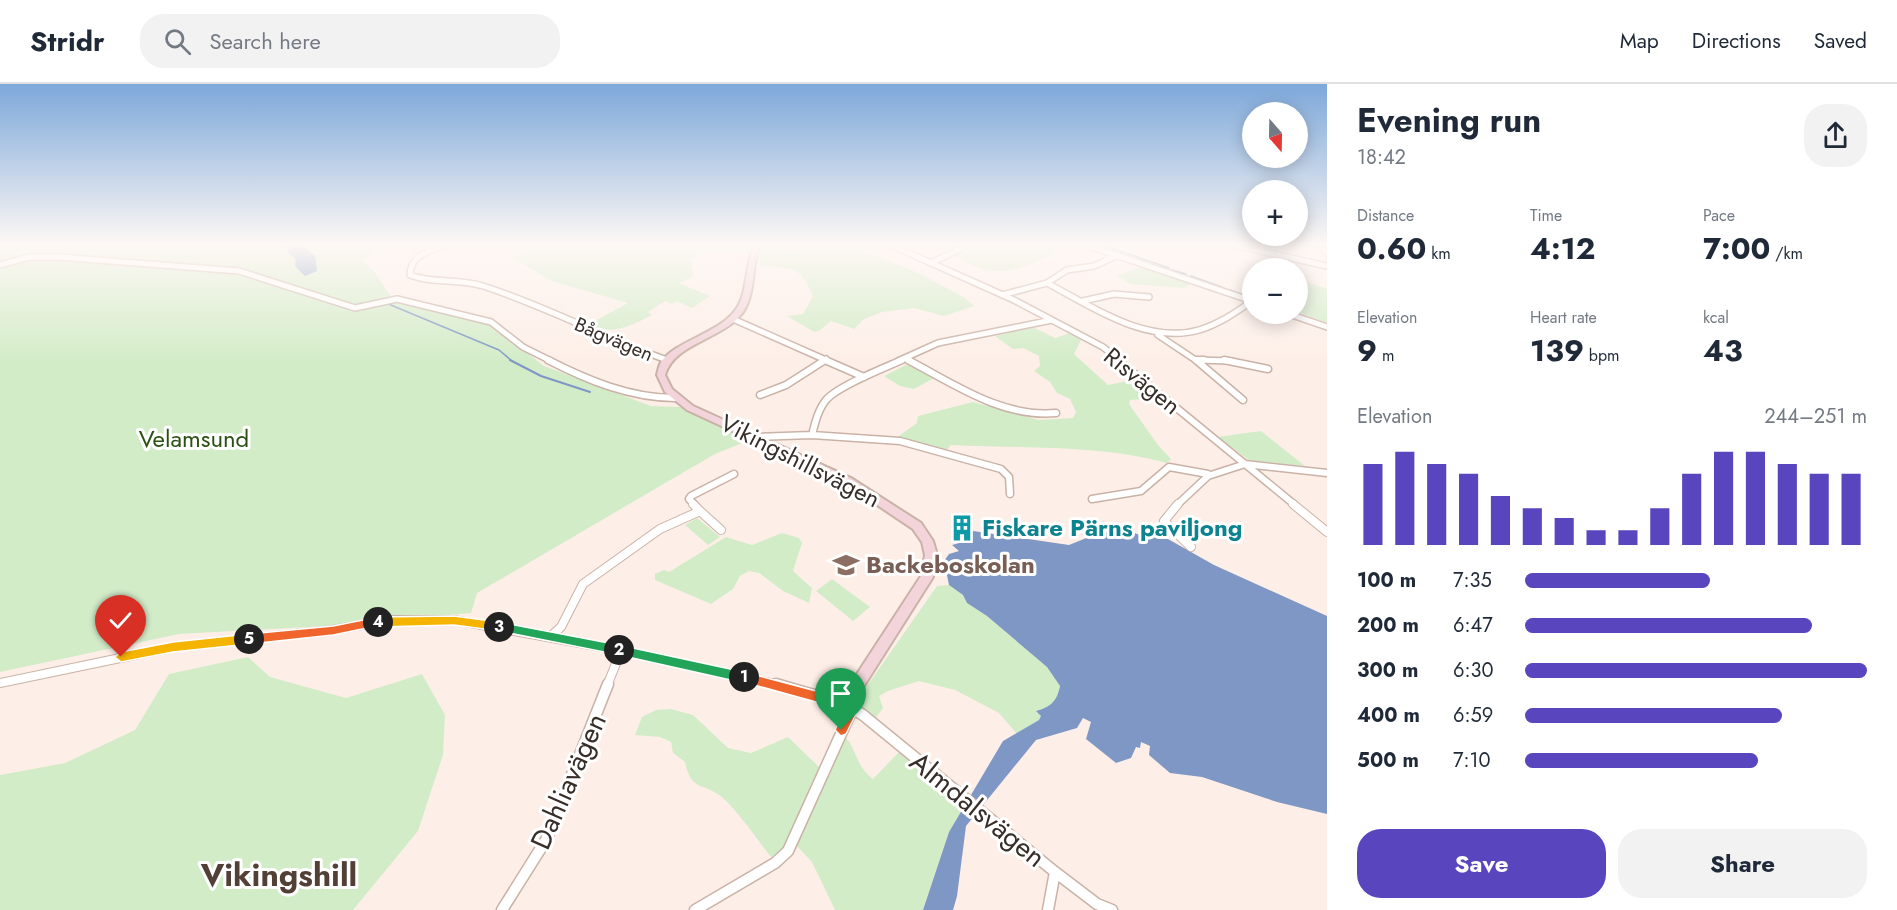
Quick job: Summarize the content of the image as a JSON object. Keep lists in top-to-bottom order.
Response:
{
  "streets": {
    "street": [
      "Bågvägen",
      "Risvägen",
      "Vikingshillsvägen",
      "Dahliavägen",
      "Almdalsvägen"
    ]
  },
  "crossings": [
    ["Vikingshillsvägen", "Almdalsvägen"],
    ["Dahliavägen", "Almdalsvägen"]
  ],
  "districts": ["Vikingshill"],
  "parks": ["Velamsund"],
  "places": {
    "building": ["Fiskare Pärns paviljong"],
    "school or university": ["Backeboskolan"]
  },
  "north": "bottom",
  "page": {
    "header": "Stridr",
    "search": "Search here",
    "nav": ["Map", "Directions", "Saved"],
    "heading": ["Evening run", "18:42"],
    "map_buttons": ["+", "−"],
    "stats": [
      ["Distance", "0.60 km"],
      ["Time", "4:12"],
      ["Pace", "7:00 /km"],
      ["Elevation", "9 m"],
      ["Heart rate", "139 bpm"],
      ["kcal", "43"]
    ],
    "chart": ["Elevation", "244–251 m"],
    "list": [
      {
        "name": "100 m",
        "note": "7:35"
      },
      {
        "name": "200 m",
        "note": "6:47"
      },
      {
        "name": "300 m",
        "note": "6:30"
      },
      {
        "name": "400 m",
        "note": "6:59"
      },
      {
        "name": "500 m",
        "note": "7:10"
      }
    ],
    "pins": [
      "4",
      "3",
      "5",
      "2",
      "1"
    ],
    "buttons": ["Save", "Share"]
  }
}
